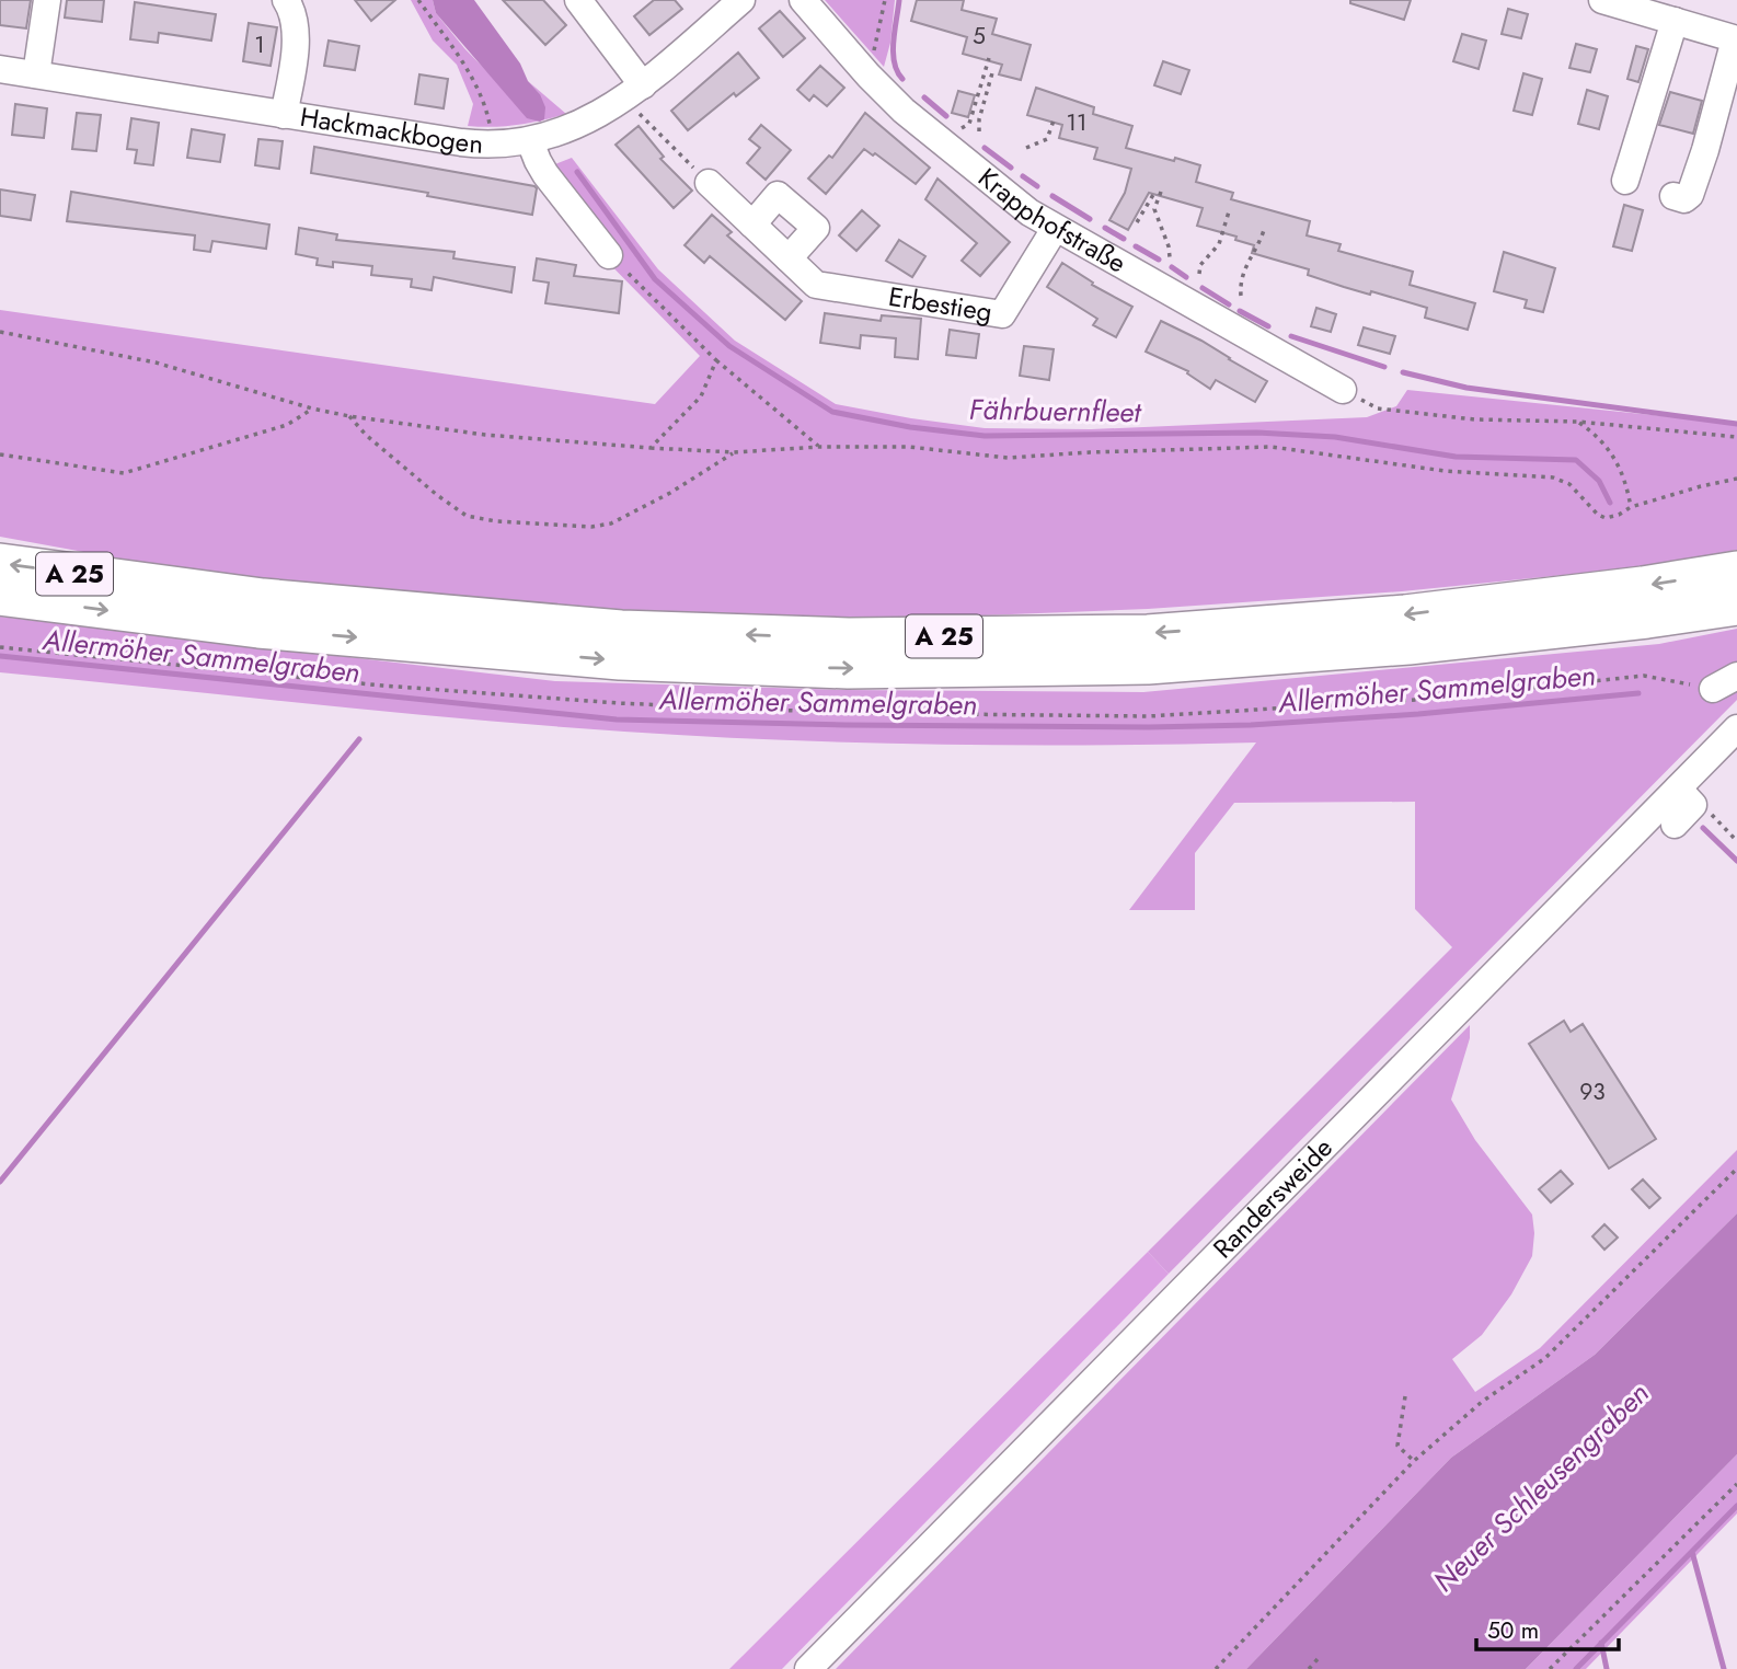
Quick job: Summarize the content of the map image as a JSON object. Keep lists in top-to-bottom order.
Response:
{
  "streets": {
    "highway": ["A 25"],
    "street": [
      "Hackmackbogen",
      "Krapphofstraße",
      "Erbestieg",
      "Randersweide"
    ]
  },
  "crossings": [
    ["Krapphofstraße", "Erbestieg"]
  ],
  "water": ["Fährbuernfleet", "Allermöher Sammelgraben", "Neuer Schleusengraben"],
  "house_numbers": [
    "5",
    "1",
    "11",
    "93"
  ],
  "scale_bar": "50 m"
}
